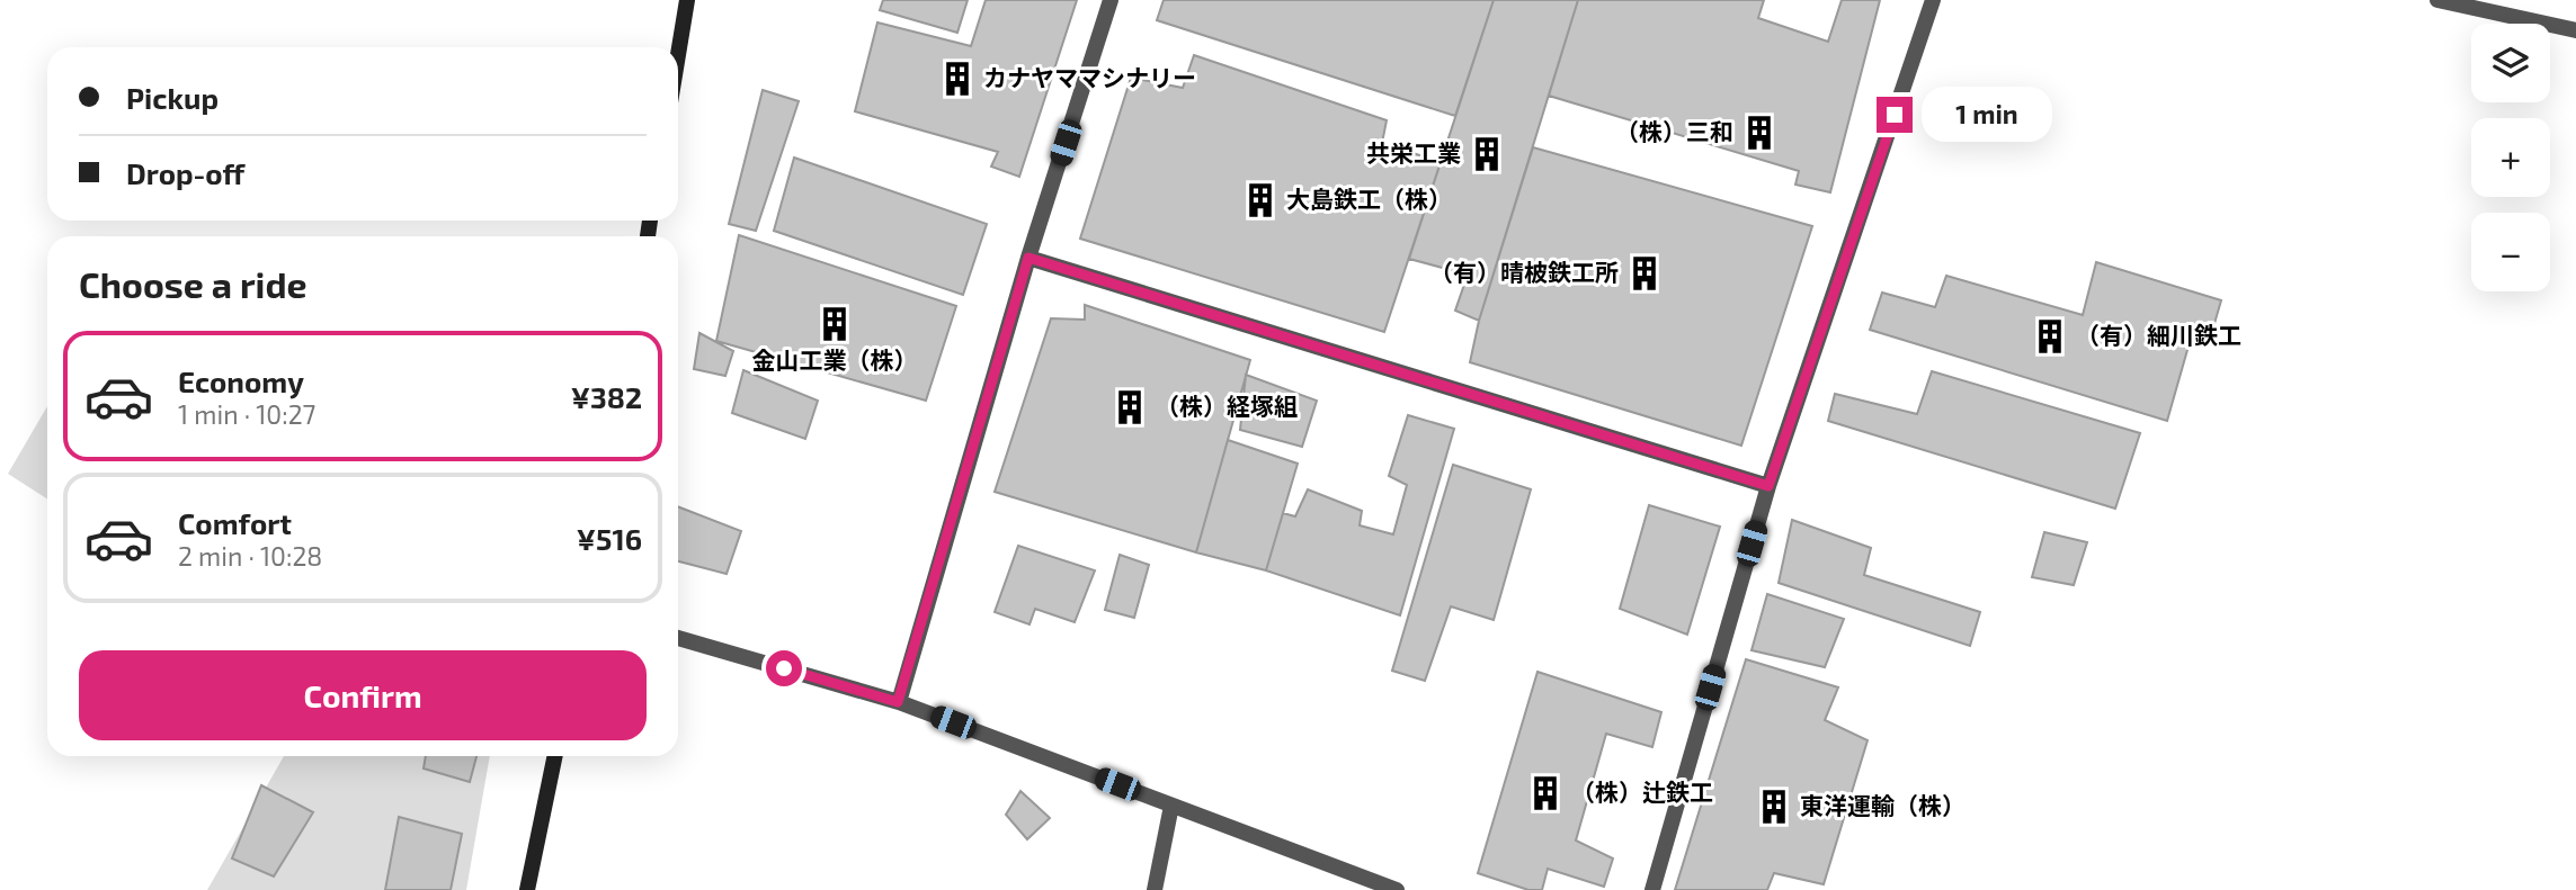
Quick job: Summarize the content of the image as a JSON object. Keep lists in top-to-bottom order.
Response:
{
  "places": {
    "building": [
      "カナヤママシナリー",
      "（株）三和",
      "共栄工業",
      "大島鉄工（株）",
      "（有）晴柀鉄工所",
      "金山工業（株）",
      "（有）細川鉄工",
      "（株）経塚組",
      "（株）辻鉄工",
      "東洋運輸（株）"
    ]
  },
  "page": {
    "map_buttons": ["+", "−"],
    "banner": ["Pickup", "Drop-off"],
    "bubble": "1 min",
    "heading": "Choose a ride",
    "list": [
      {
        "name": "Economy",
        "note": "1 min · 10:27",
        "value": "¥382"
      },
      {
        "name": "Comfort",
        "note": "2 min · 10:28",
        "value": "¥516"
      }
    ],
    "buttons": "Confirm"
  }
}
